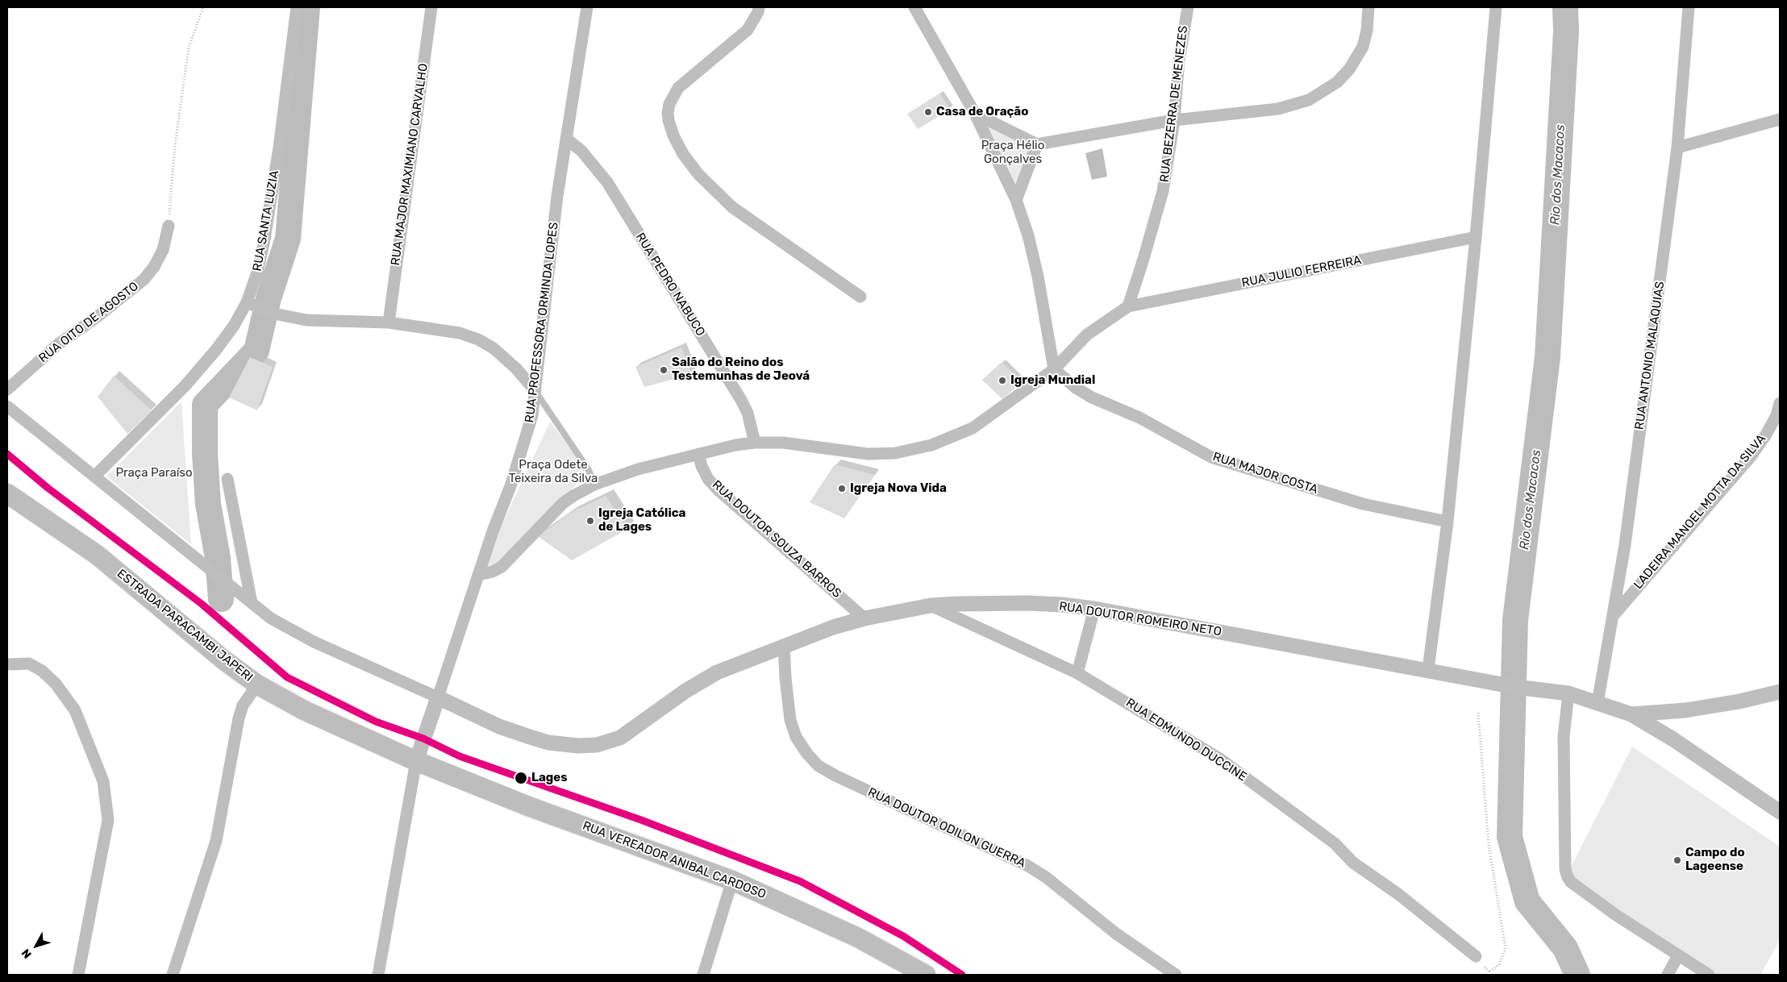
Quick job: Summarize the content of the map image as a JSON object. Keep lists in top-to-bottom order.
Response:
{
  "streets": {
    "main road": ["ESTRADA PARACAMBI JAPERI", "RUA VEREADOR ANIBAL CARDOSO"],
    "street": [
      "RUA BEZERRA DE MENEZES",
      "RUA MAJOR MAXIMIANO CARVALHO",
      "RUA SANTA LUZIA",
      "RUA JULIO FERREIRA",
      "RUA PEDRO NABUCO",
      "RUA OITO DE AGOSTO",
      "RUA PROFESSORA ORMINDA LOPES",
      "RUA ANTONIO MALAQUIAS",
      "RUA MAJOR COSTA",
      "LADEIRA MANOEL MOTTA DA SILVA",
      "RUA DOUTOR SOUZA BARROS",
      "RUA DOUTOR ROMEIRO NETO",
      "RUA EDMUNDO DUCCINE",
      "RUA DOUTOR ODILON GUERRA"
    ]
  },
  "crossings": [
    ["RUA BEZERRA DE MENEZES", "RUA JULIO FERREIRA"],
    ["RUA PEDRO NABUCO", "RUA PROFESSORA ORMINDA LOPES"],
    ["RUA PROFESSORA ORMINDA LOPES", "RUA DOUTOR ROMEIRO NETO"],
    ["RUA ANTONIO MALAQUIAS", "LADEIRA MANOEL MOTTA DA SILVA"],
    ["RUA ANTONIO MALAQUIAS", "RUA DOUTOR ROMEIRO NETO"],
    ["RUA DOUTOR SOUZA BARROS", "RUA DOUTOR ROMEIRO NETO"],
    ["RUA DOUTOR ROMEIRO NETO", "RUA EDMUNDO DUCCINE"],
    ["RUA DOUTOR ROMEIRO NETO", "RUA DOUTOR ODILON GUERRA"],
    ["ESTRADA PARACAMBI JAPERI", "RUA VEREADOR ANIBAL CARDOSO"]
  ],
  "water": ["Rio dos Macacos"],
  "parks": ["Praça Hélio Gonçalves", "Praça Odete Teixeira da Silva", "Praça Paraíso"],
  "places": [
    "Casa de Oração",
    "Salão do Reino dos Testemunhas de Jeová",
    "Igreja Mundial",
    "Igreja Nova Vida",
    "Igreja Católica de Lages",
    "Lages",
    "Campo do Lageense"
  ],
  "north": "bottom left"
}
